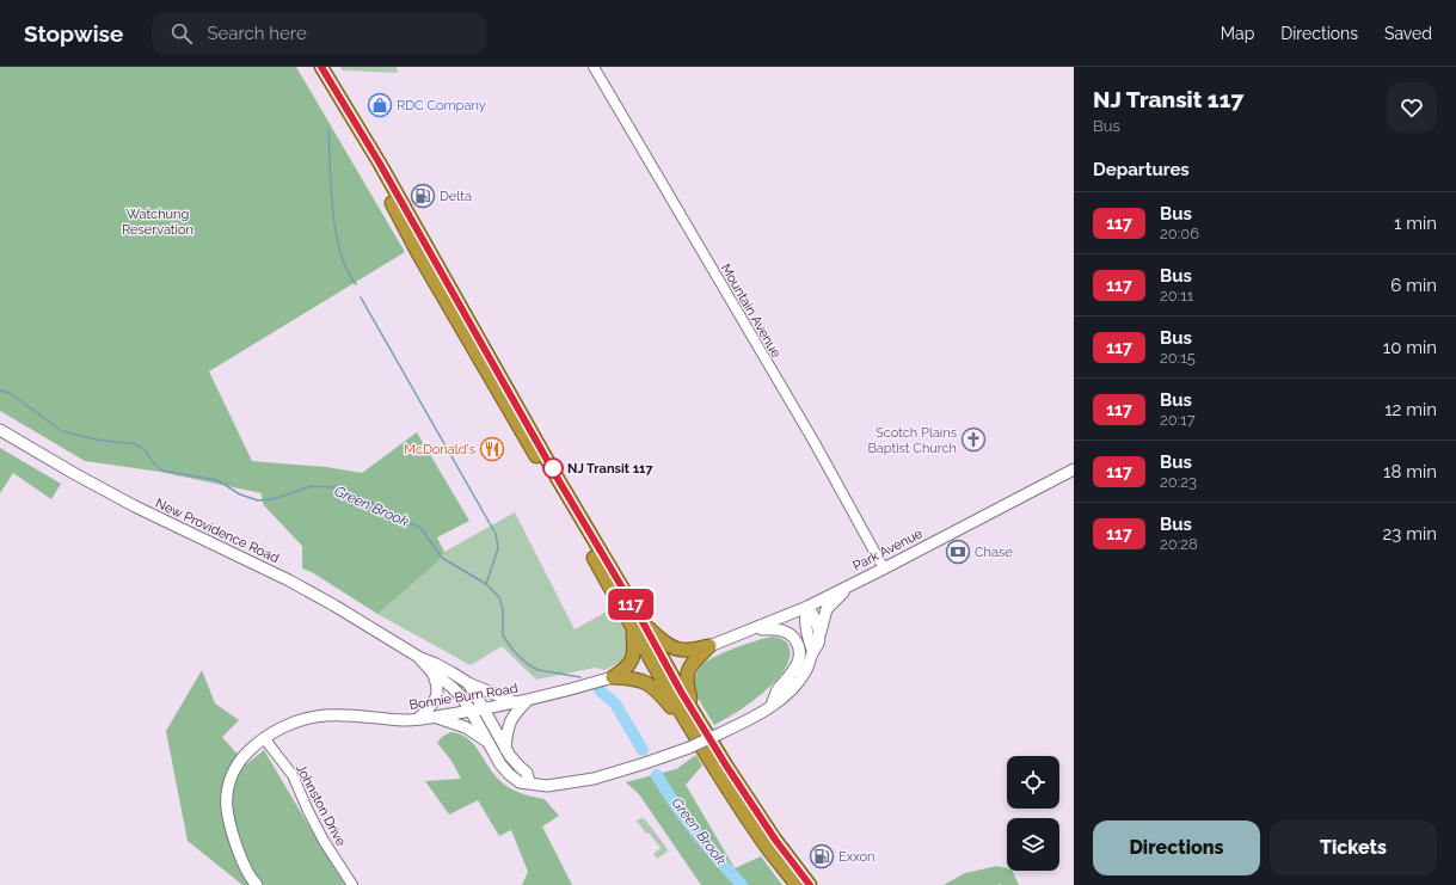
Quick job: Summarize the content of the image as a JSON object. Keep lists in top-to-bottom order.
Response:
{
  "streets": {
    "main road": ["New Providence Road", "Park Avenue", "Bonnie Burn Road"],
    "street": ["Mountain Avenue", "Johnston Drive"]
  },
  "crossings": [
    ["Mountain Avenue", "Park Avenue"],
    ["New Providence Road", "Park Avenue"],
    ["New Providence Road", "Bonnie Burn Road"],
    ["Bonnie Burn Road", "Johnston Drive"]
  ],
  "water": ["Green Brook"],
  "parks": ["Watchung Reservation"],
  "places": {
    "shop": ["RDC Company"],
    "fuel station": ["Delta", "Exxon"],
    "church": ["Scotch Plains Baptist Church"],
    "restaurant": ["McDonald's"],
    "other": ["NJ Transit 117"],
    "bank": ["Chase"]
  },
  "lines": ["bus line 117"],
  "page": {
    "header": "Stopwise",
    "search": "Search here",
    "nav": ["Map", "Directions", "Saved"],
    "on_map": "117",
    "heading": [
      ["NJ Transit 117", "Bus"],
      "Departures"
    ],
    "list": [
      {
        "mark": "117",
        "name": "Bus",
        "note": "20:06",
        "value": "1 min"
      },
      {
        "mark": "117",
        "name": "Bus",
        "note": "20:11",
        "value": "6 min"
      },
      {
        "mark": "117",
        "name": "Bus",
        "note": "20:15",
        "value": "10 min"
      },
      {
        "mark": "117",
        "name": "Bus",
        "note": "20:17",
        "value": "12 min"
      },
      {
        "mark": "117",
        "name": "Bus",
        "note": "20:23",
        "value": "18 min"
      },
      {
        "mark": "117",
        "name": "Bus",
        "note": "20:28",
        "value": "23 min"
      }
    ],
    "buttons": ["Directions", "Tickets"]
  }
}
